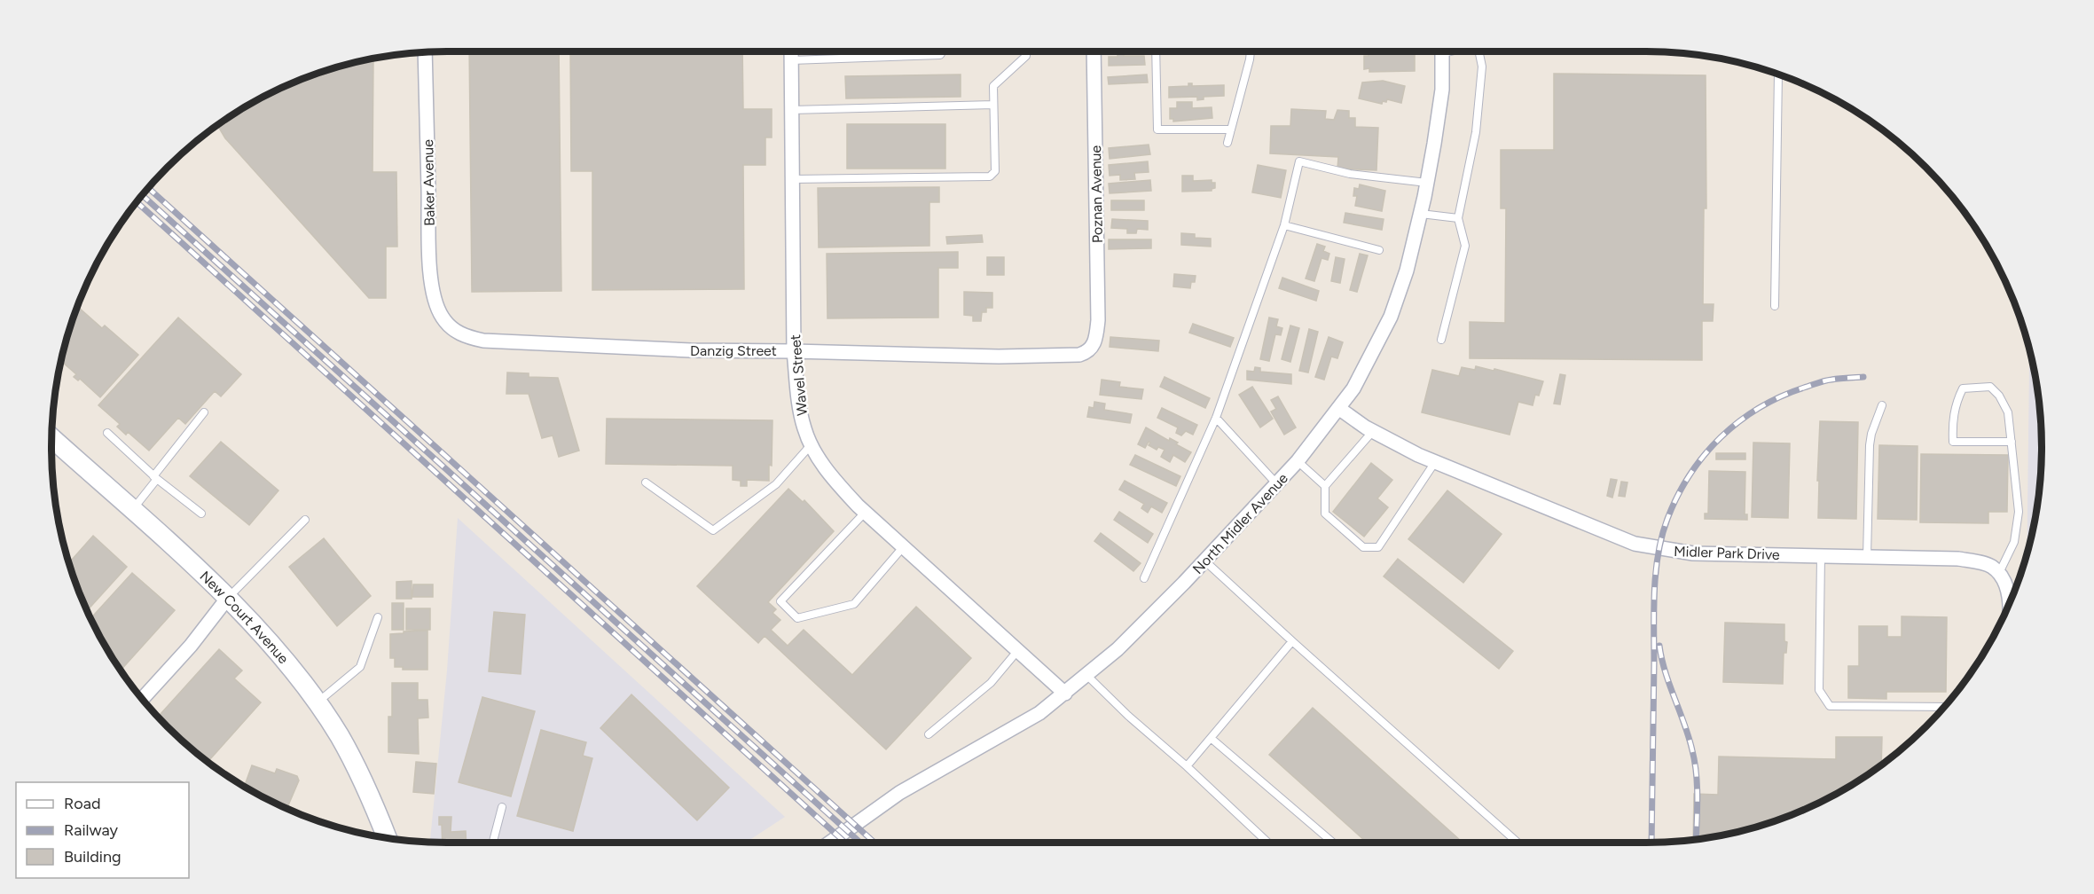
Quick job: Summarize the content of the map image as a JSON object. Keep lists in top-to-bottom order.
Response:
{
  "streets": {
    "main road": ["New Court Avenue"],
    "street": [
      "Baker Avenue",
      "Poznan Avenue",
      "Danzig Street",
      "Wavel Street",
      "North Midler Avenue",
      "Midler Park Drive"
    ]
  },
  "crossings": [
    ["Baker Avenue", "Danzig Street"],
    ["Poznan Avenue", "Danzig Street"],
    ["Danzig Street", "Wavel Street"],
    ["Wavel Street", "North Midler Avenue"],
    ["North Midler Avenue", "Midler Park Drive"]
  ],
  "legend": ["Road", "Railway", "Building"]
}
